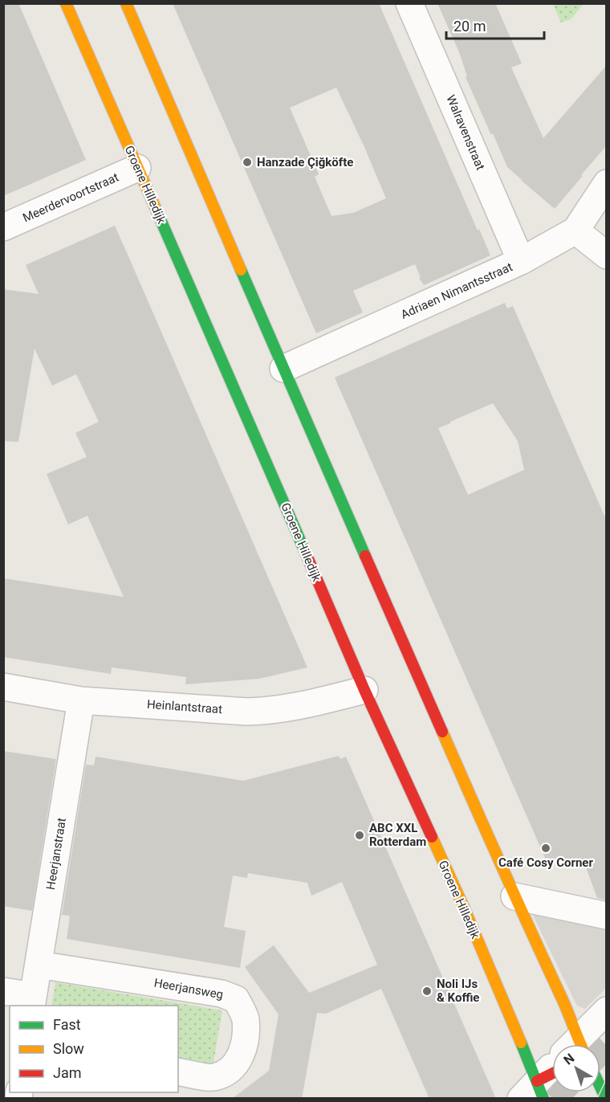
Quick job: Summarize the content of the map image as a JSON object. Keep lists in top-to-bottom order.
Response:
{
  "streets": {
    "street": [
      "Walravenstraat",
      "Groene Hilledijk",
      "Meerdervoortstraat",
      "Adriaen Nimantsstraat",
      "Heinlantstraat",
      "Heerjanstraat",
      "Heerjansweg"
    ]
  },
  "crossings": [
    ["Walravenstraat", "Adriaen Nimantsstraat"],
    ["Groene Hilledijk", "Meerdervoortstraat"],
    ["Groene Hilledijk", "Heinlantstraat"],
    ["Heinlantstraat", "Heerjanstraat"],
    ["Heerjanstraat", "Heerjansweg"]
  ],
  "places": [
    "Hanzade Çiğköfte",
    "ABC XXL Rotterdam",
    "Café Cosy Corner",
    "Noli IJs & Koffie"
  ],
  "legend": ["Fast", "Slow", "Jam"],
  "scale_bar": "20 m",
  "north": "top left"
}
